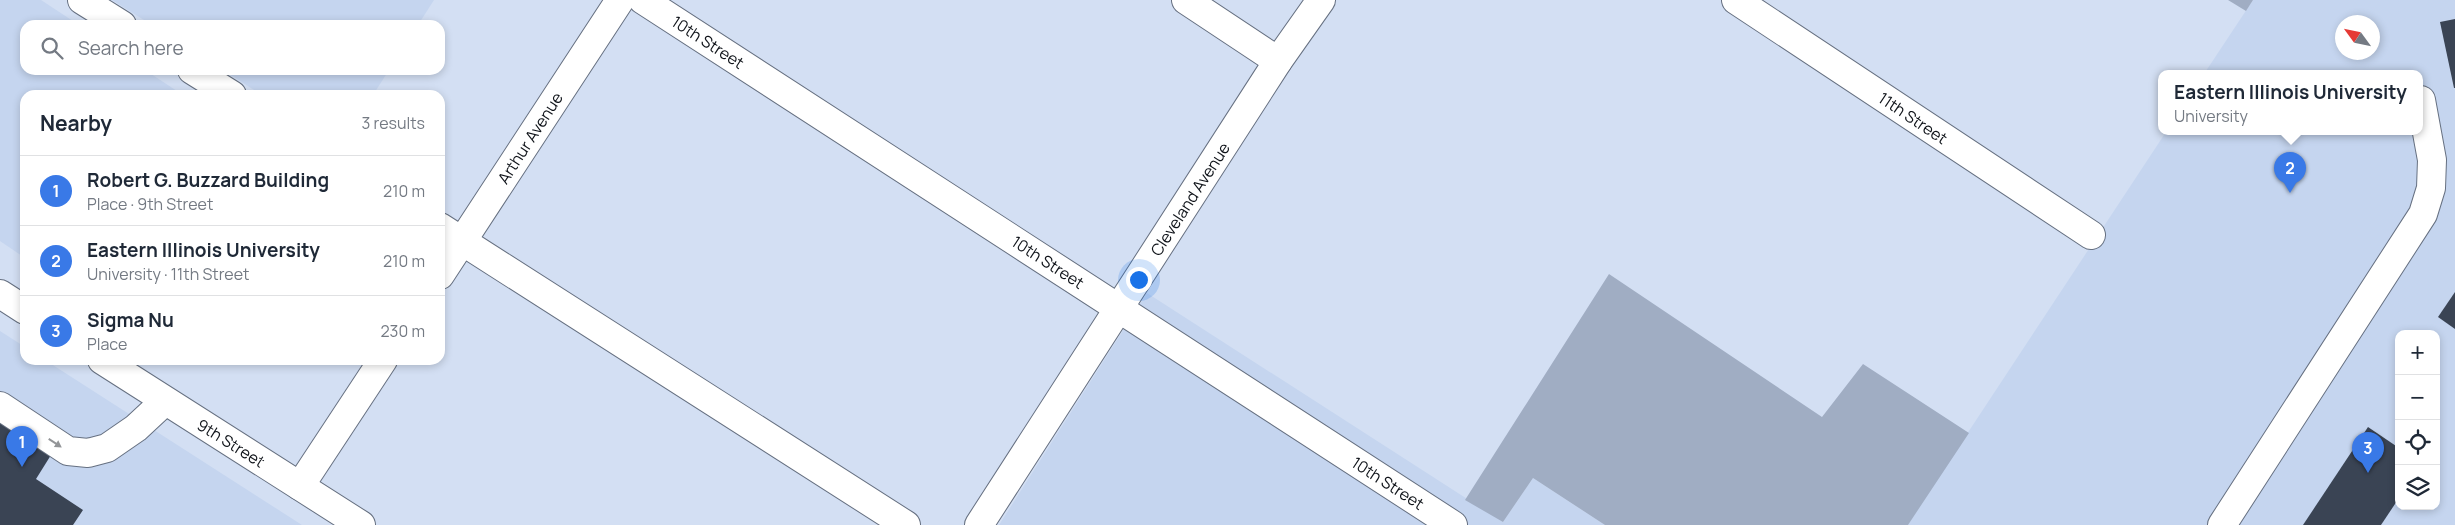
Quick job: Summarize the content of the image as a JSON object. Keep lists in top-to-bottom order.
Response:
{
  "streets": {
    "street": [
      "10th Street",
      "11th Street",
      "Arthur Avenue",
      "Cleveland Avenue",
      "9th Street"
    ]
  },
  "crossings": [
    ["10th Street", "Cleveland Avenue"]
  ],
  "north": "top left",
  "page": {
    "search": "Search here",
    "popup": ["Eastern Illinois University", "University"],
    "heading": ["Nearby", "3 results"],
    "pins": ["2", "1", "3"],
    "list": [
      {
        "mark": "1",
        "name": "Robert G. Buzzard Building",
        "note": "Place · 9th Street",
        "value": "210 m"
      },
      {
        "mark": "2",
        "name": "Eastern Illinois University",
        "note": "University · 11th Street",
        "value": "210 m"
      },
      {
        "mark": "3",
        "name": "Sigma Nu",
        "note": "Place",
        "value": "230 m"
      }
    ],
    "map_buttons": ["+", "−"]
  }
}
